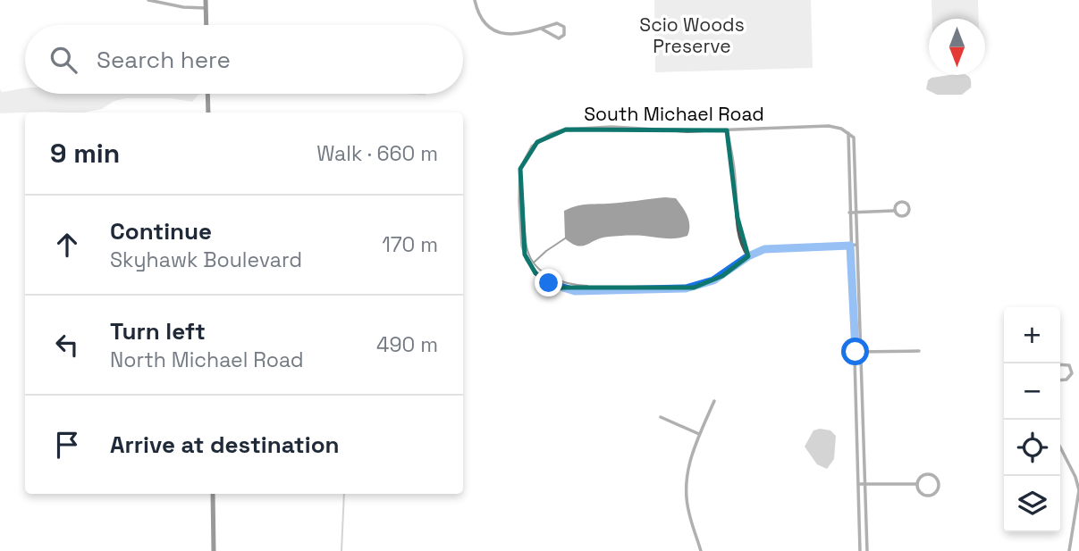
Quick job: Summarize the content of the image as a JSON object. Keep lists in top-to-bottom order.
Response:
{
  "streets": {
    "street": ["South Michael Road"]
  },
  "parks": ["Scio Woods Preserve"],
  "north": "bottom",
  "page": {
    "search": "Search here",
    "heading": ["9 min", "Walk · 660 m"],
    "list": [
      ["Continue", "Skyhawk Boulevard", "170 m"],
      ["Turn left", "North Michael Road", "490 m"],
      "Arrive at destination"
    ],
    "map_buttons": ["+", "−"]
  }
}
